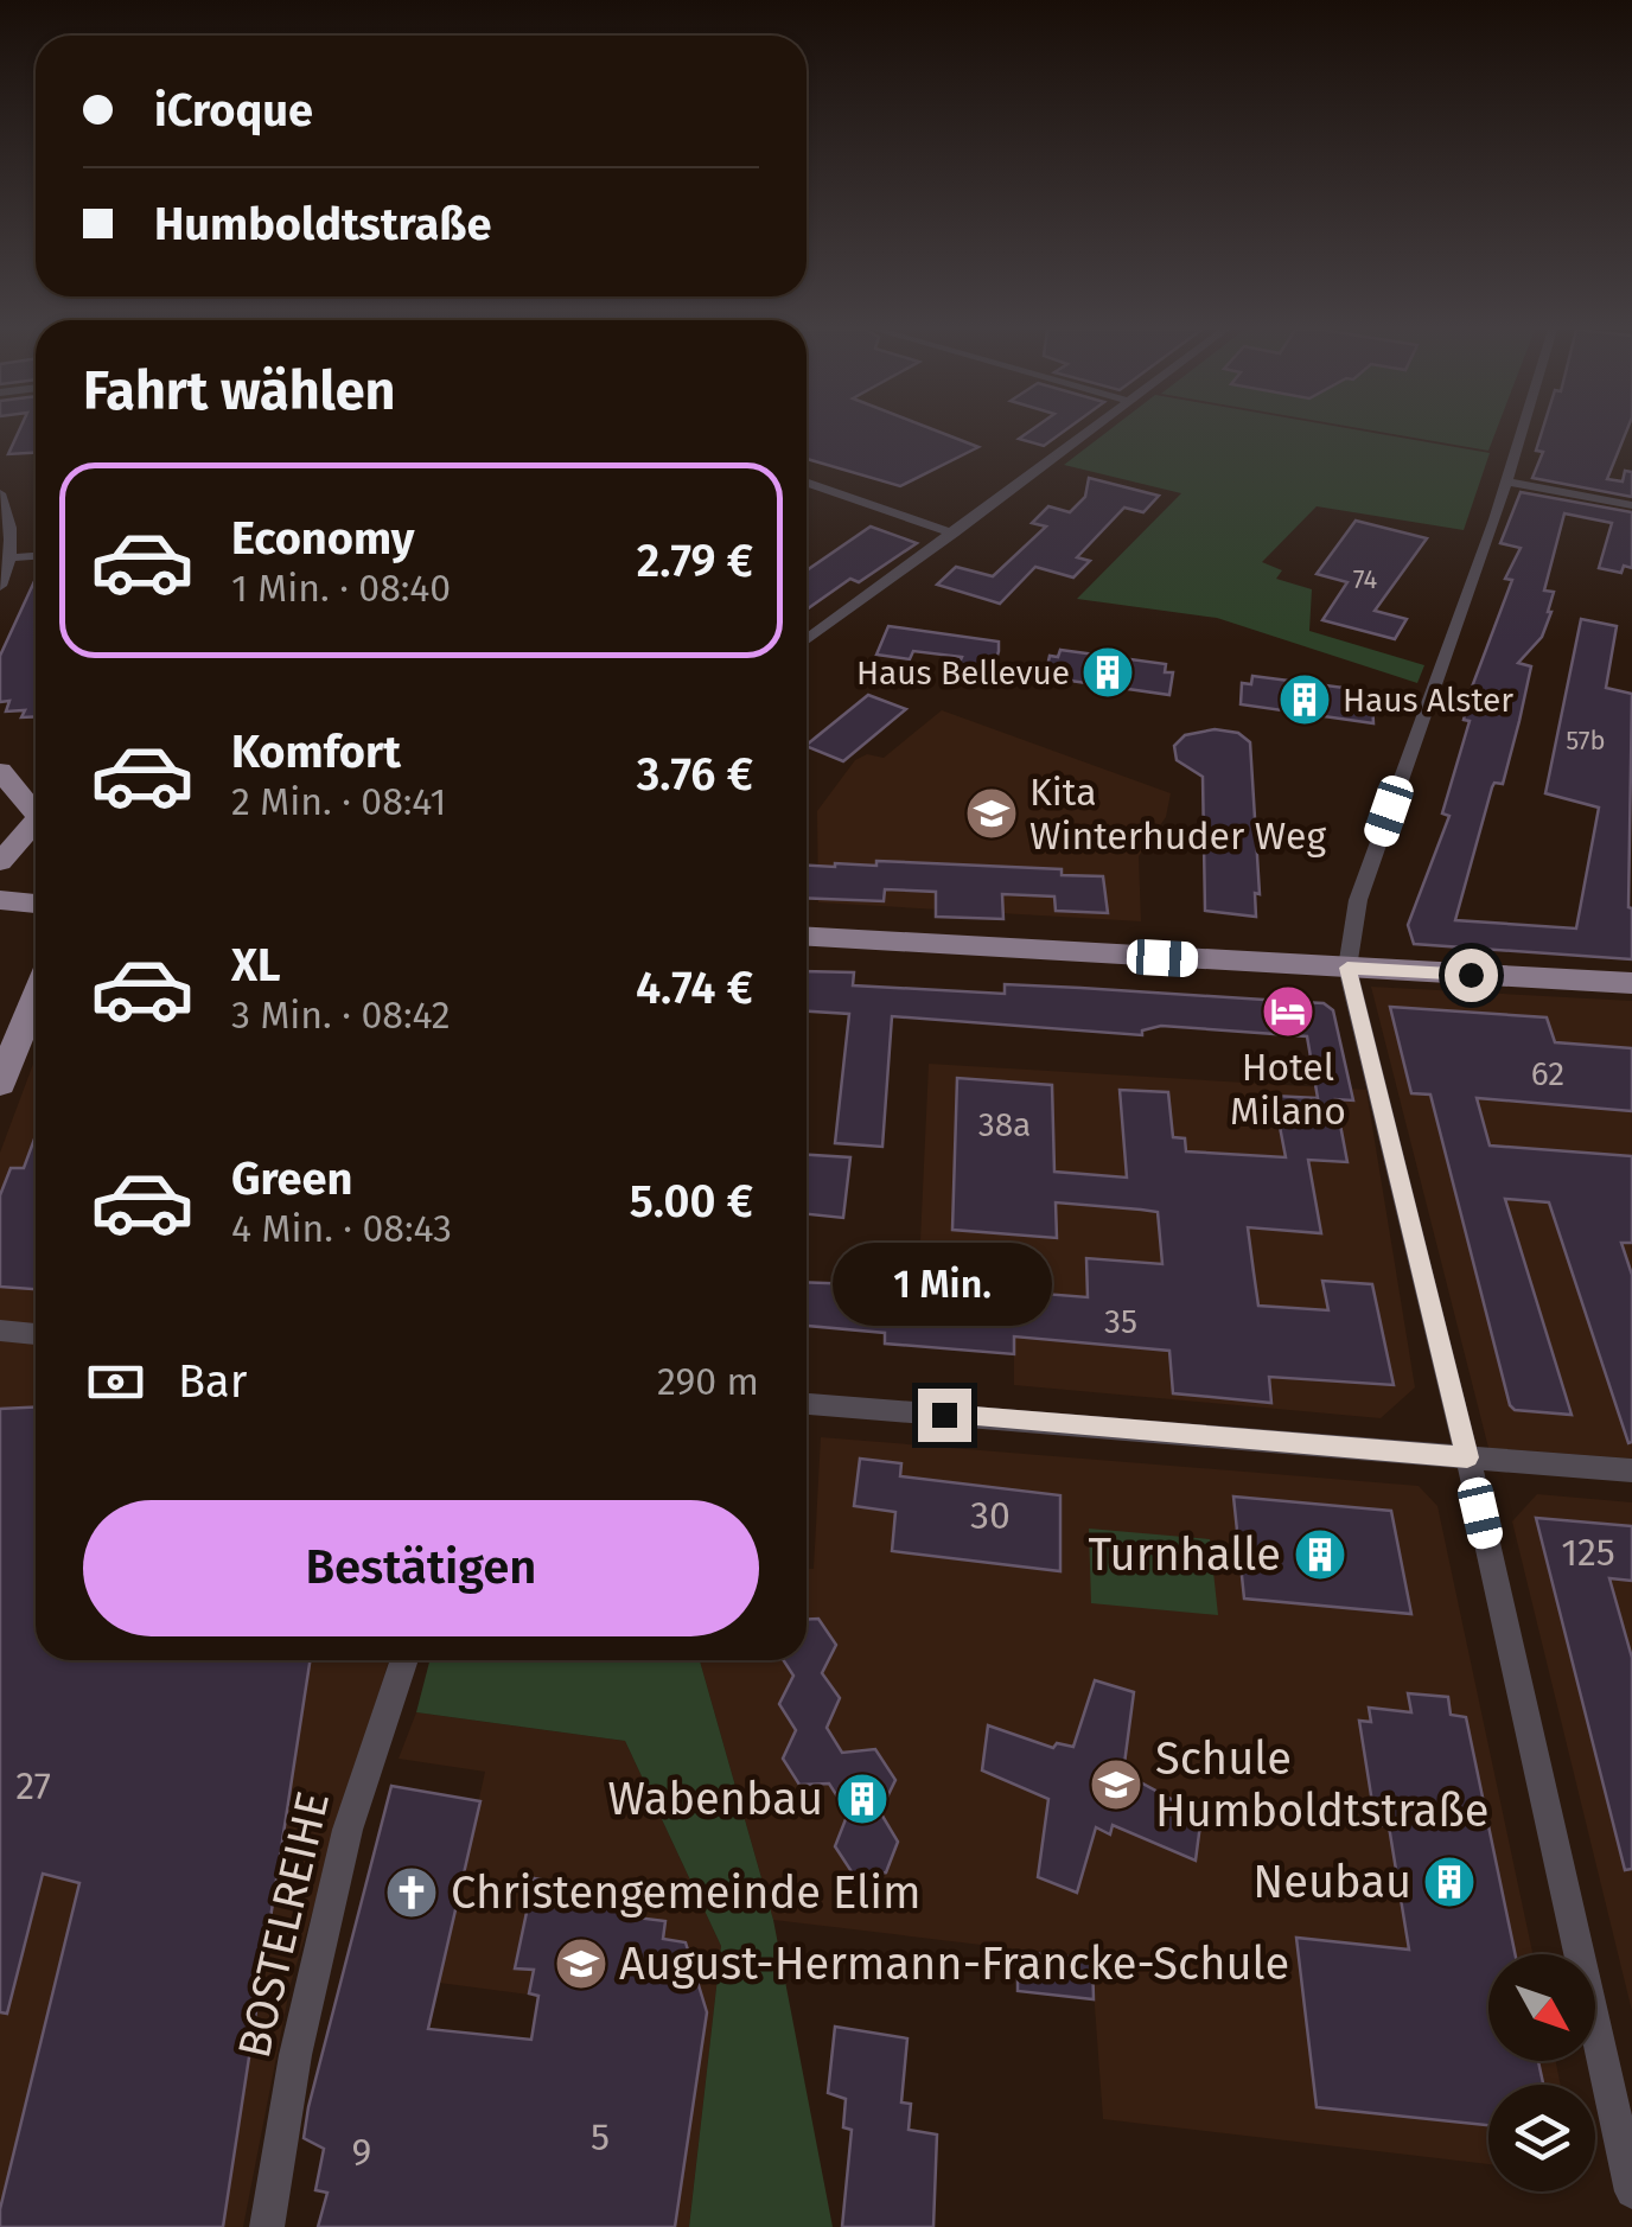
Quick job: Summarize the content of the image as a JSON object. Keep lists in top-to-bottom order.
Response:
{
  "streets": {
    "street": ["BOSTELREIHE"]
  },
  "places": {
    "building": [
      "Haus Bellevue",
      "Haus Alster",
      "Turnhalle",
      "Wabenbau",
      "Neubau"
    ],
    "school or university": ["Kita Winterhuder Weg", "Schule Humboldtstraße", "August-Hermann-Francke-Schule"],
    "hotel": ["Hotel Milano"],
    "church": ["Christengemeinde Elim"]
  },
  "house_numbers": [
    "74",
    "57b",
    "62",
    "38a",
    "35",
    "30",
    "125",
    "27",
    "5",
    "9"
  ],
  "north": "bottom right",
  "page": {
    "banner": ["iCroque", "Humboldtstraße"],
    "heading": "Fahrt wählen",
    "list": [
      {
        "name": "Economy",
        "note": "1 Min. · 08:40",
        "value": "2.79 €"
      },
      {
        "name": "Komfort",
        "note": "2 Min. · 08:41",
        "value": "3.76 €"
      },
      {
        "name": "XL",
        "note": "3 Min. · 08:42",
        "value": "4.74 €"
      },
      {
        "name": "Green",
        "note": "4 Min. · 08:43",
        "value": "5.00 €"
      }
    ],
    "bubble": "1 Min.",
    "pay": ["Bar", "290 m"],
    "buttons": "Bestätigen"
  }
}
